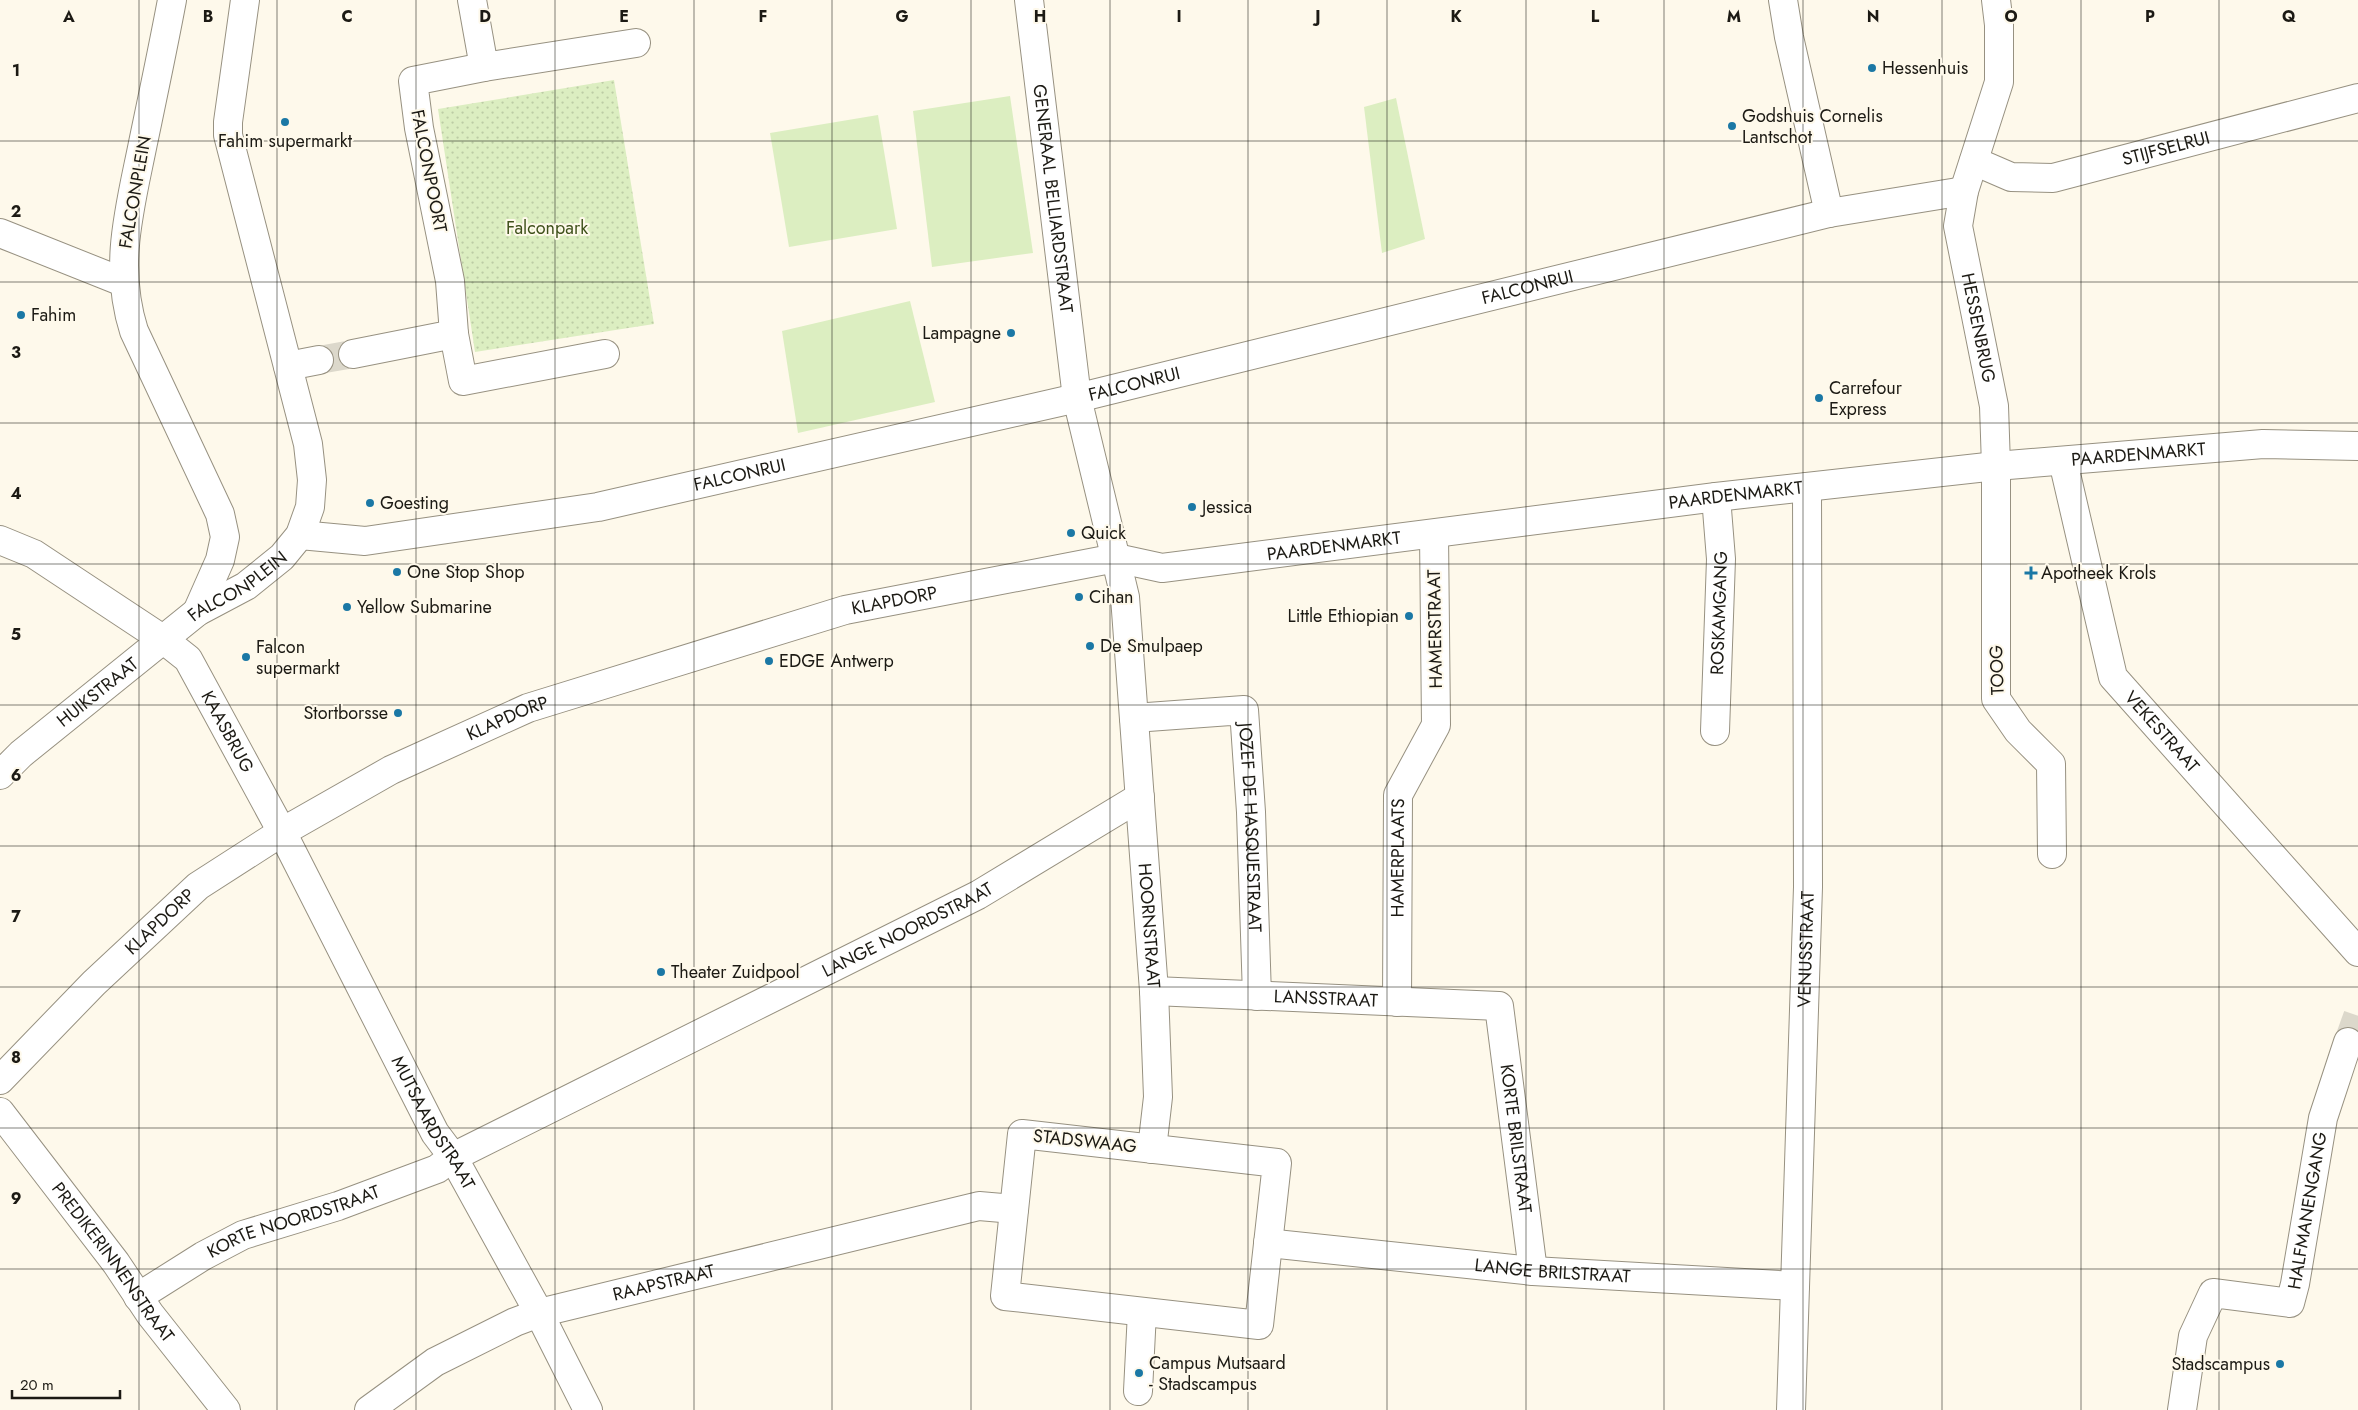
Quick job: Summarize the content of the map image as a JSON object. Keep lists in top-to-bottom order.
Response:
{
  "streets": {
    "street": [
      "STIJFSELRUI",
      "FALCONPOORT",
      "FALCONPLEIN",
      "GENERAAL BELLIARDSTRAAT",
      "FALCONRUI",
      "HESSENBRUG",
      "PAARDENMARKT",
      "KLAPDORP",
      "ROSKAMGANG",
      "HAMERSTRAAT",
      "TOOG",
      "HUIKSTRAAT",
      "KAASBRUG",
      "VEKESTRAAT",
      "JOZEF DE HASQUESTRAAT",
      "HAMERPLAATS",
      "HOORNSTRAAT",
      "LANGE NOORDSTRAAT",
      "VENUSSTRAAT",
      "LANSSTRAAT",
      "MUTSAARDSTRAAT",
      "KORTE BRILSTRAAT",
      "STADSWAAG",
      "HALFMANENGANG",
      "KORTE NOORDSTRAAT",
      "PREDIKERINNENSTRAAT",
      "LANGE BRILSTRAAT",
      "RAAPSTRAAT"
    ]
  },
  "crossings": [
    ["STIJFSELRUI", "HESSENBRUG"],
    ["FALCONPLEIN", "FALCONRUI"],
    ["FALCONPLEIN", "HUIKSTRAAT"],
    ["GENERAAL BELLIARDSTRAAT", "FALCONRUI"],
    ["GENERAAL BELLIARDSTRAAT", "PAARDENMARKT"],
    ["GENERAAL BELLIARDSTRAAT", "KLAPDORP"],
    ["GENERAAL BELLIARDSTRAAT", "HOORNSTRAAT"],
    ["FALCONRUI", "HESSENBRUG"],
    ["HESSENBRUG", "PAARDENMARKT"],
    ["HESSENBRUG", "TOOG"],
    ["PAARDENMARKT", "KLAPDORP"],
    ["PAARDENMARKT", "ROSKAMGANG"],
    ["PAARDENMARKT", "HAMERSTRAAT"],
    ["PAARDENMARKT", "TOOG"],
    ["PAARDENMARKT", "VEKESTRAAT"],
    ["PAARDENMARKT", "HOORNSTRAAT"],
    ["PAARDENMARKT", "VENUSSTRAAT"],
    ["KLAPDORP", "KAASBRUG"],
    ["KLAPDORP", "HOORNSTRAAT"],
    ["KLAPDORP", "MUTSAARDSTRAAT"],
    ["HAMERSTRAAT", "HAMERPLAATS"],
    ["HUIKSTRAAT", "KAASBRUG"],
    ["KAASBRUG", "MUTSAARDSTRAAT"],
    ["JOZEF DE HASQUESTRAAT", "HOORNSTRAAT"],
    ["JOZEF DE HASQUESTRAAT", "LANSSTRAAT"],
    ["HAMERPLAATS", "LANSSTRAAT"],
    ["HOORNSTRAAT", "LANGE NOORDSTRAAT"],
    ["HOORNSTRAAT", "LANSSTRAAT"],
    ["HOORNSTRAAT", "STADSWAAG"],
    ["LANGE NOORDSTRAAT", "MUTSAARDSTRAAT"],
    ["LANGE NOORDSTRAAT", "KORTE NOORDSTRAAT"],
    ["VENUSSTRAAT", "LANGE BRILSTRAAT"],
    ["LANSSTRAAT", "KORTE BRILSTRAAT"],
    ["MUTSAARDSTRAAT", "KORTE NOORDSTRAAT"],
    ["MUTSAARDSTRAAT", "RAAPSTRAAT"],
    ["KORTE BRILSTRAAT", "LANGE BRILSTRAAT"],
    ["STADSWAAG", "LANGE BRILSTRAAT"],
    ["STADSWAAG", "RAAPSTRAAT"],
    ["KORTE NOORDSTRAAT", "PREDIKERINNENSTRAAT"]
  ],
  "parks": ["Falconpark"],
  "places": {
    "other": [
      "Hessenhuis",
      "Fahim supermarkt",
      "Godshuis Cornelis Lantschot",
      "Fahim",
      "Lampagne",
      "Carrefour Express",
      "Goesting",
      "Jessica",
      "Quick",
      "One Stop Shop",
      "Cihan",
      "Yellow Submarine",
      "Little Ethiopian",
      "De Smulpaep",
      "Falcon supermarkt",
      "EDGE Antwerp",
      "Stortborsse",
      "Theater Zuidpool",
      "Stadscampus",
      "Campus Mutsaard - Stadscampus"
    ],
    "health": ["Apotheek Krols"]
  },
  "scale_bar": "20 m",
  "grid": {
    "columns": [
      "A",
      "B",
      "C",
      "D",
      "E",
      "F",
      "G",
      "H",
      "I",
      "J",
      "K",
      "L",
      "M",
      "N",
      "O",
      "P",
      "Q"
    ],
    "rows": [
      "1",
      "2",
      "3",
      "4",
      "5",
      "6",
      "7",
      "8",
      "9"
    ]
  }
}
